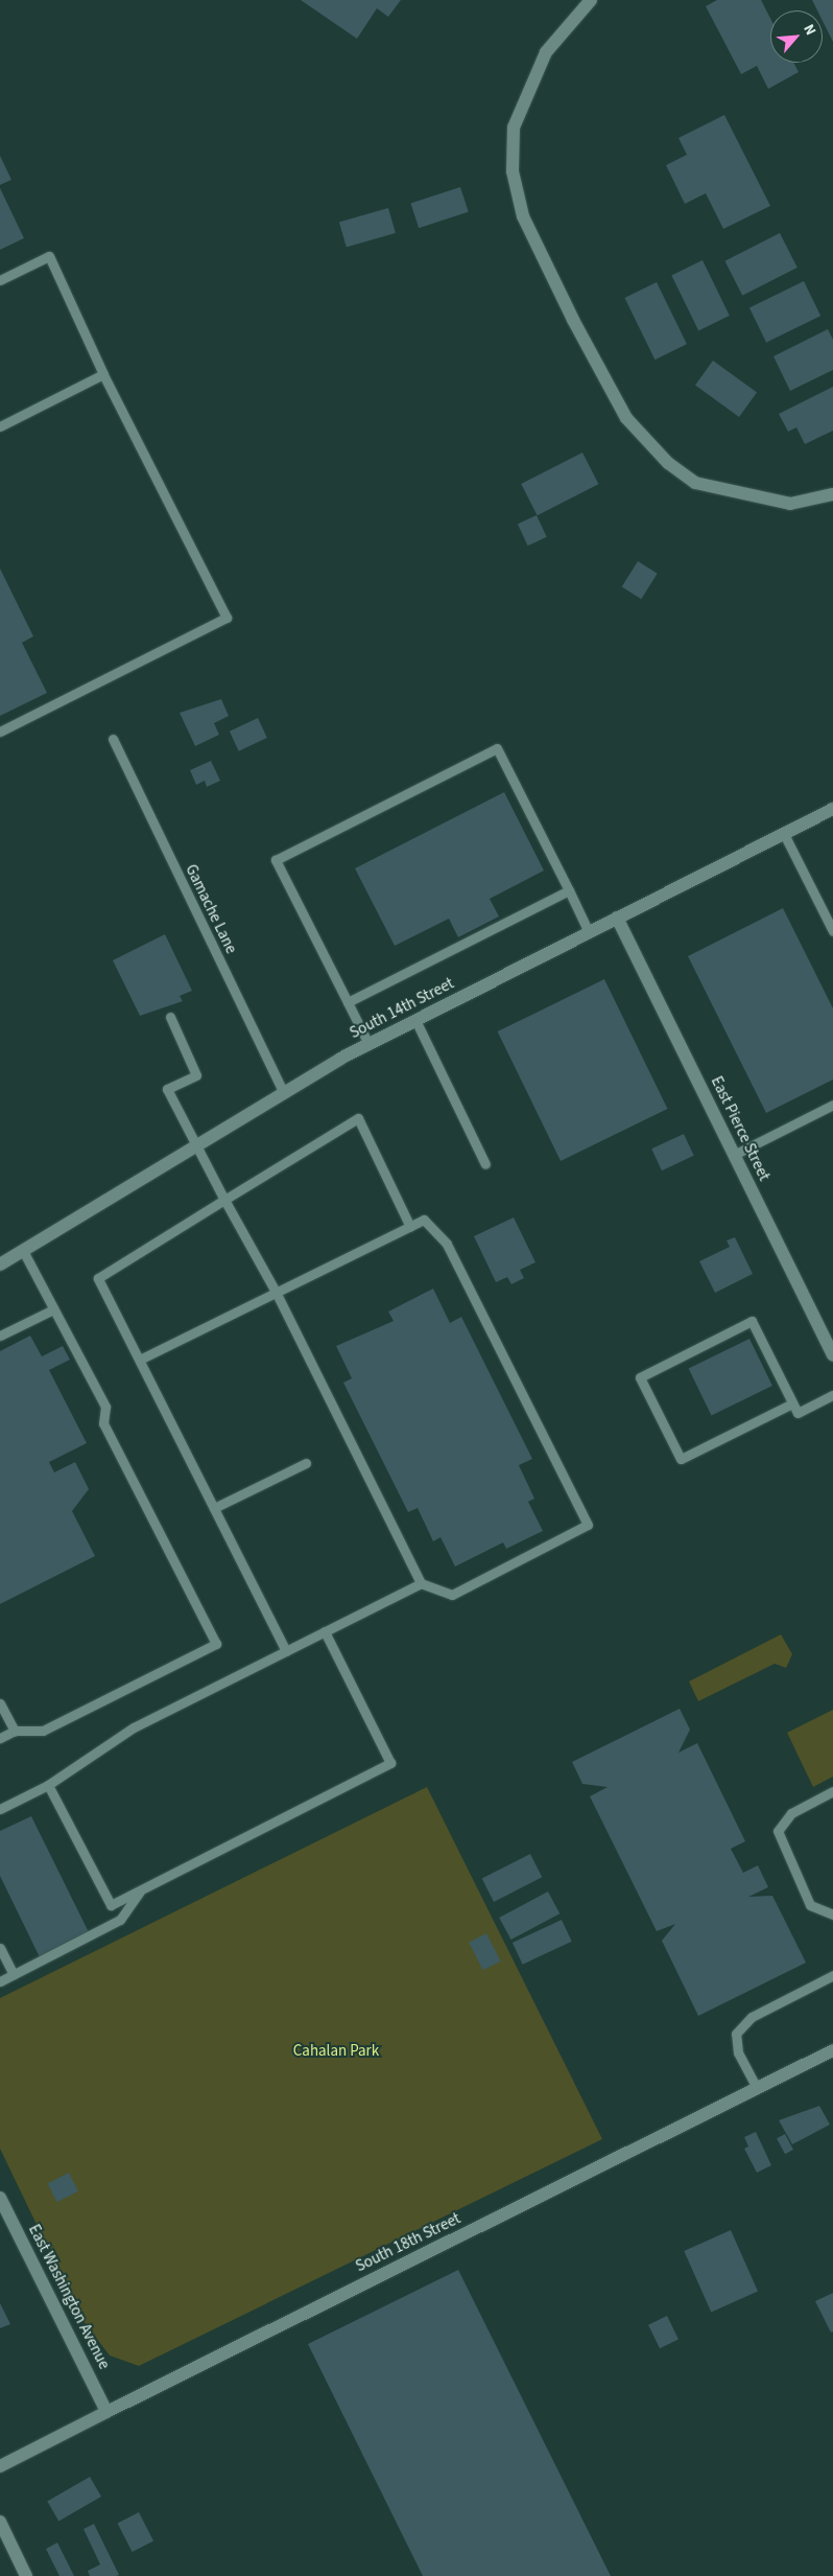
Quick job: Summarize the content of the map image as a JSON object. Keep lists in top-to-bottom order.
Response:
{
  "streets": {
    "street": [
      "South 14th Street",
      "East Pierce Street",
      "South 18th Street",
      "East Washington Avenue"
    ],
    "lane": ["Gamache Lane"]
  },
  "crossings": [
    ["Gamache Lane", "South 14th Street"],
    ["South 14th Street", "East Pierce Street"],
    ["South 18th Street", "East Washington Avenue"]
  ],
  "parks": ["Cahalan Park"],
  "north": "top right"
}
